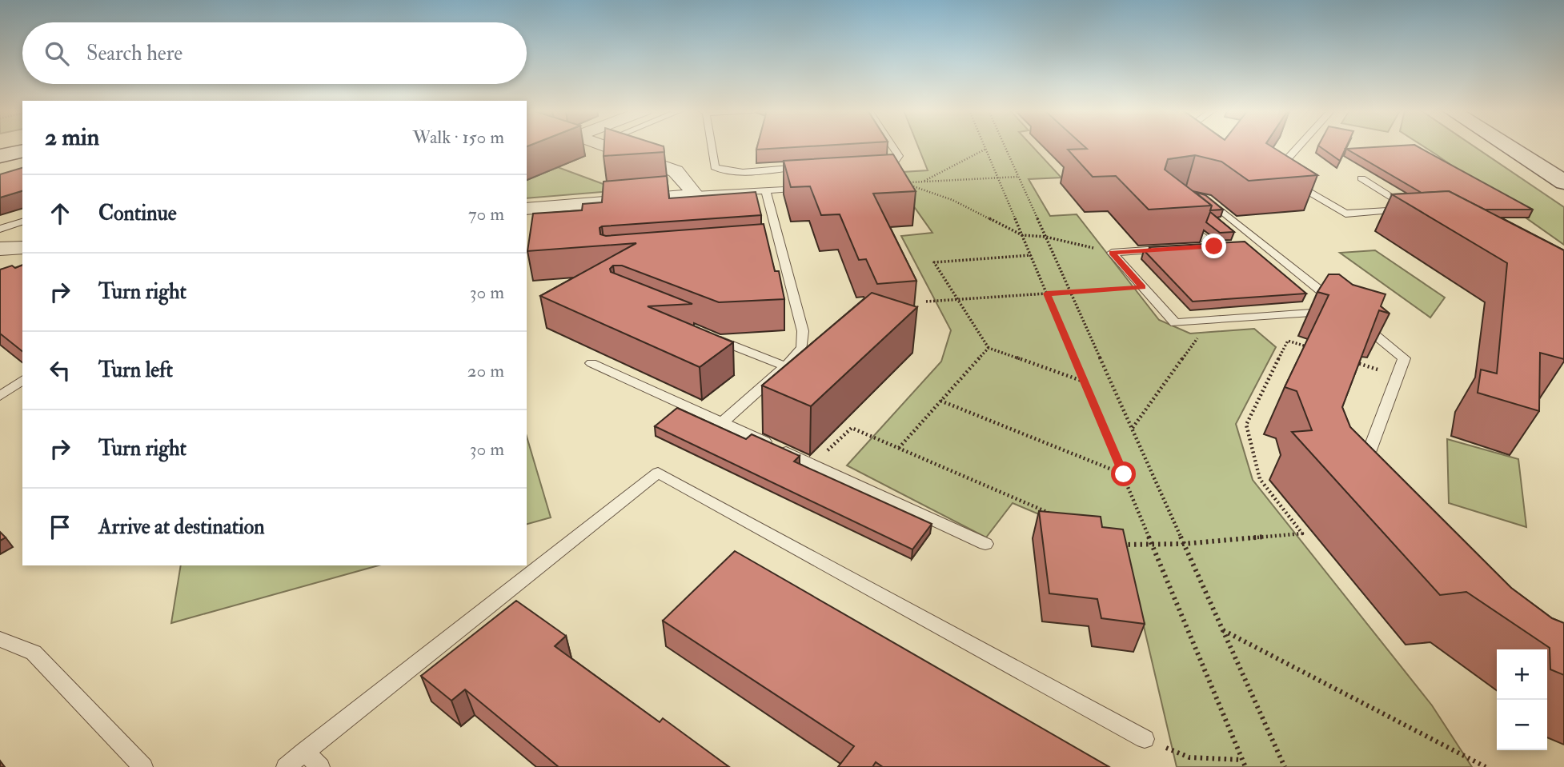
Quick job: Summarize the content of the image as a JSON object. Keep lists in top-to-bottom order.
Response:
{
  "page": {
    "search": "Search here",
    "heading": ["2 min", "Walk · 150 m"],
    "list": [
      ["Continue", "70 m"],
      ["Turn right", "30 m"],
      ["Turn left", "20 m"],
      ["Turn right", "30 m"],
      "Arrive at destination"
    ],
    "map_buttons": ["+", "−"]
  }
}
